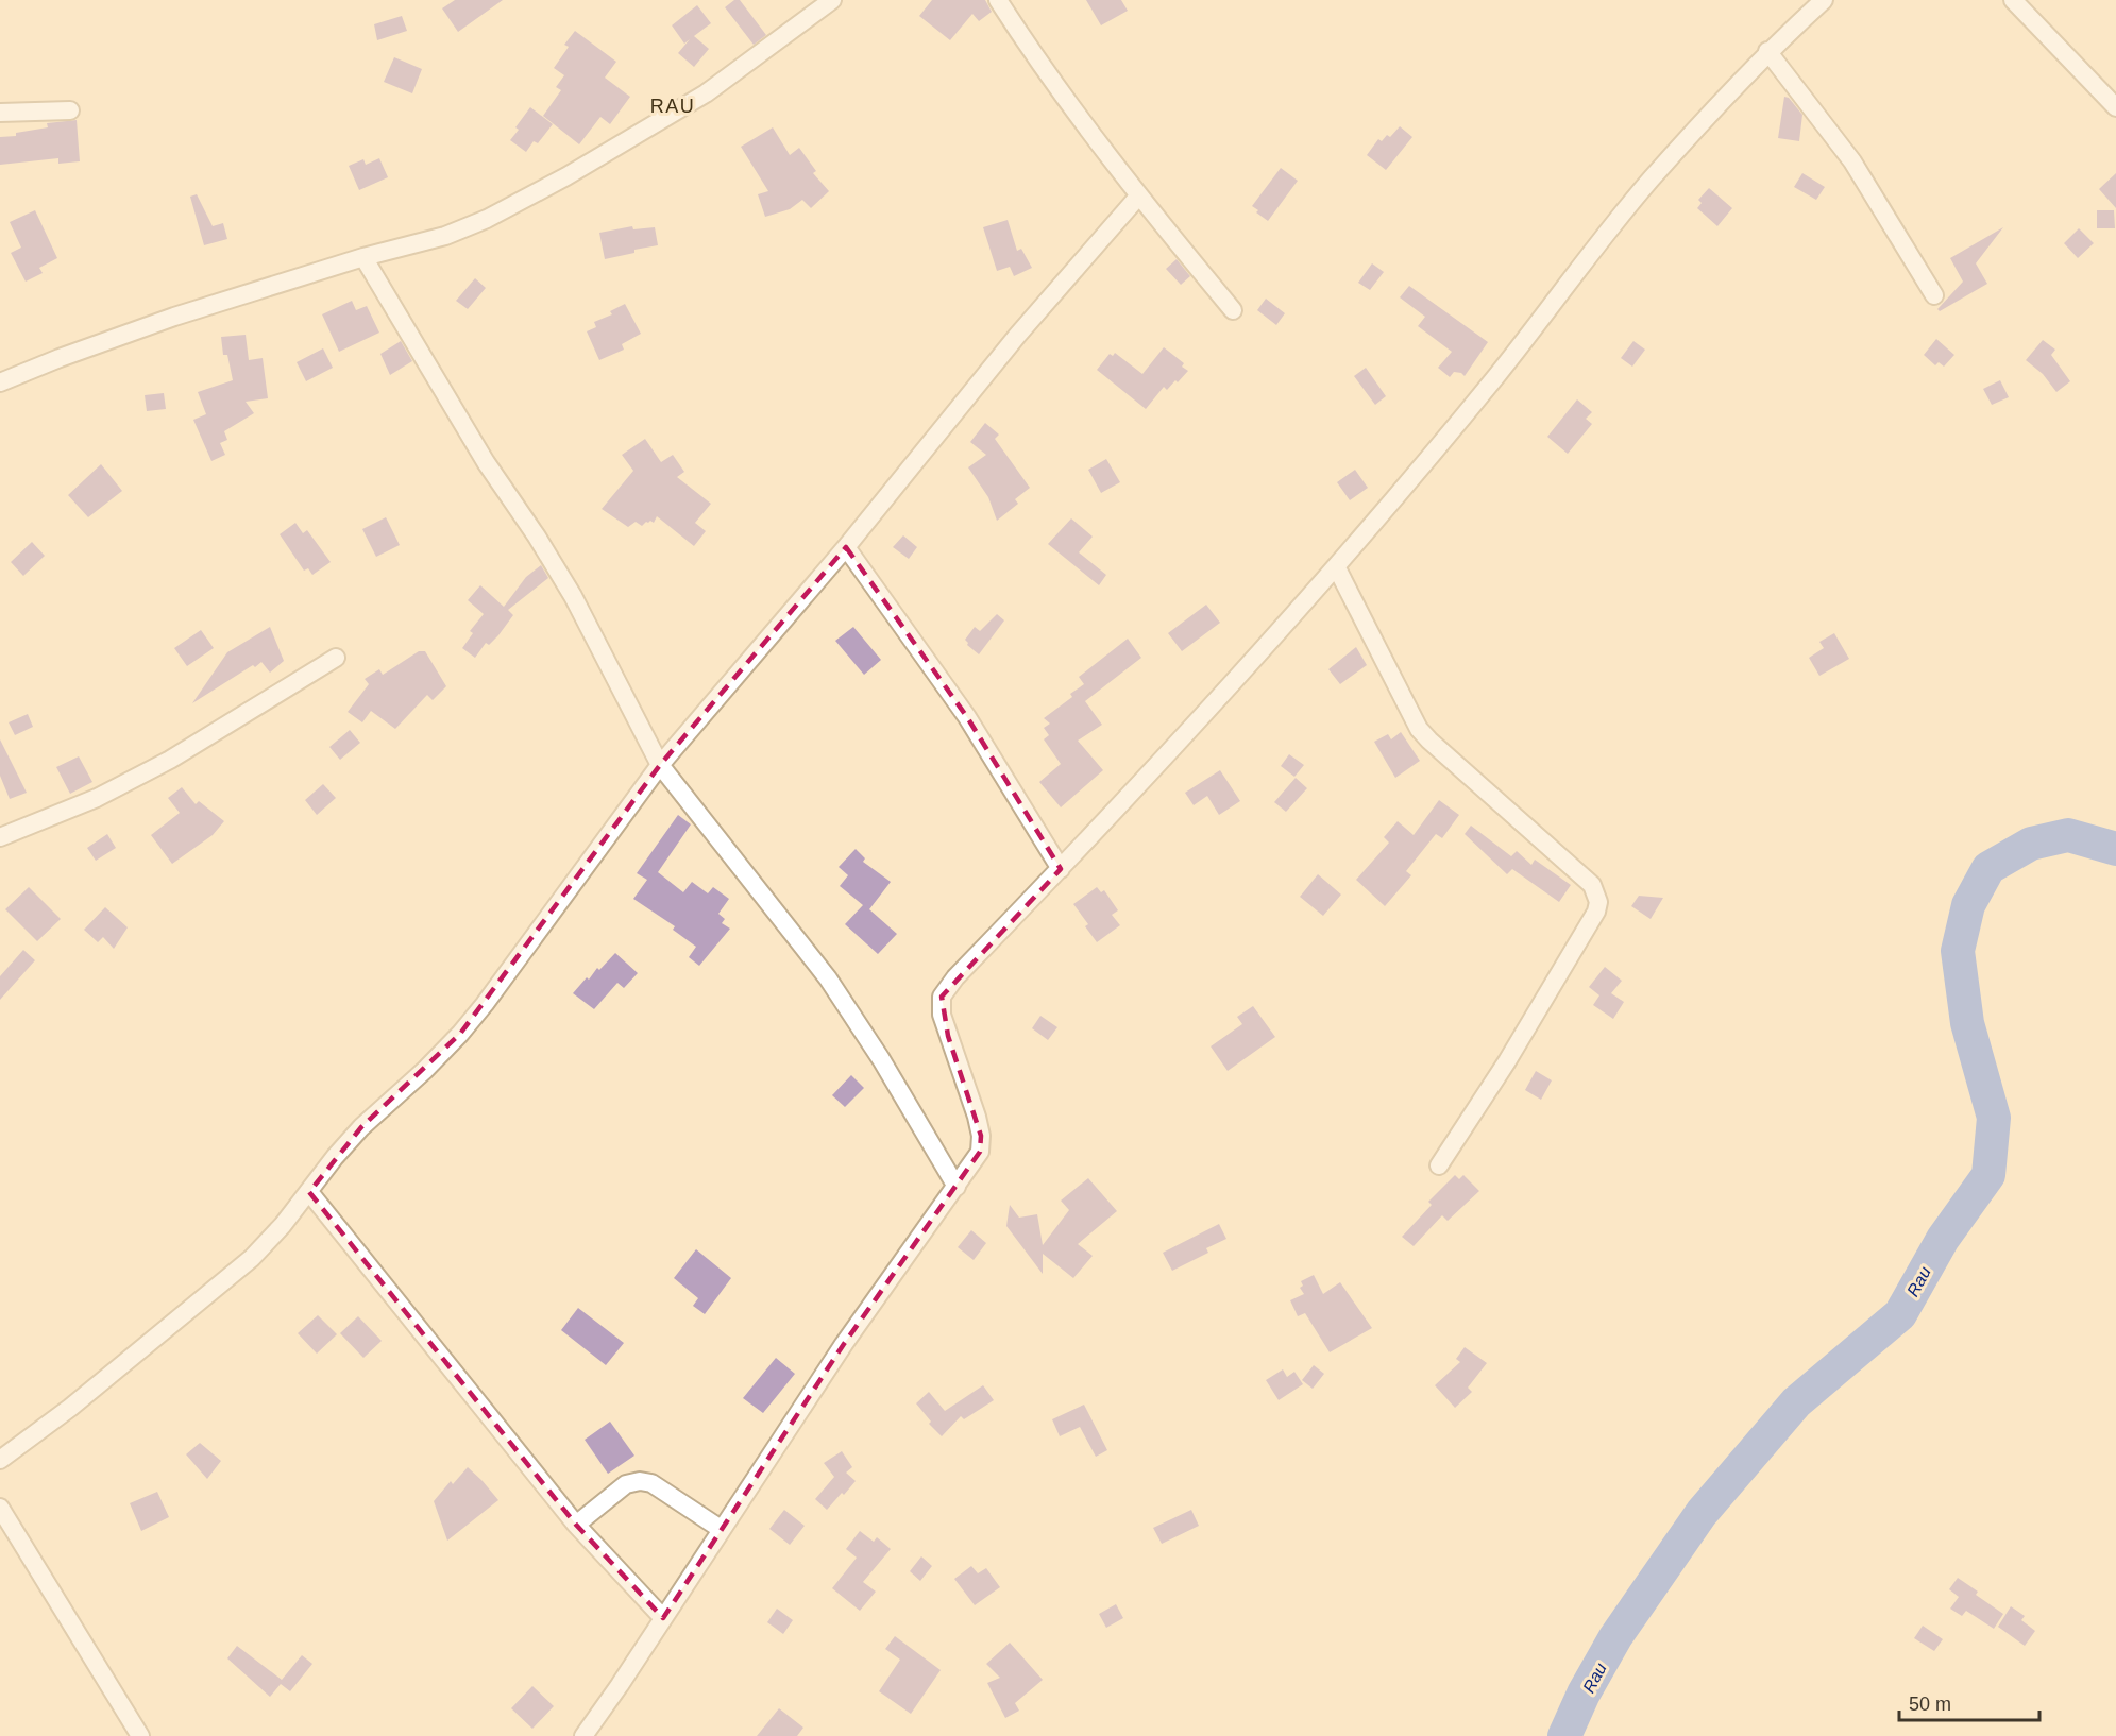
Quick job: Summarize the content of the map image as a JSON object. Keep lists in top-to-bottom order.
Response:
{
  "districts": ["RAU"],
  "water": ["Rau"],
  "scale_bar": "50 m"
}
